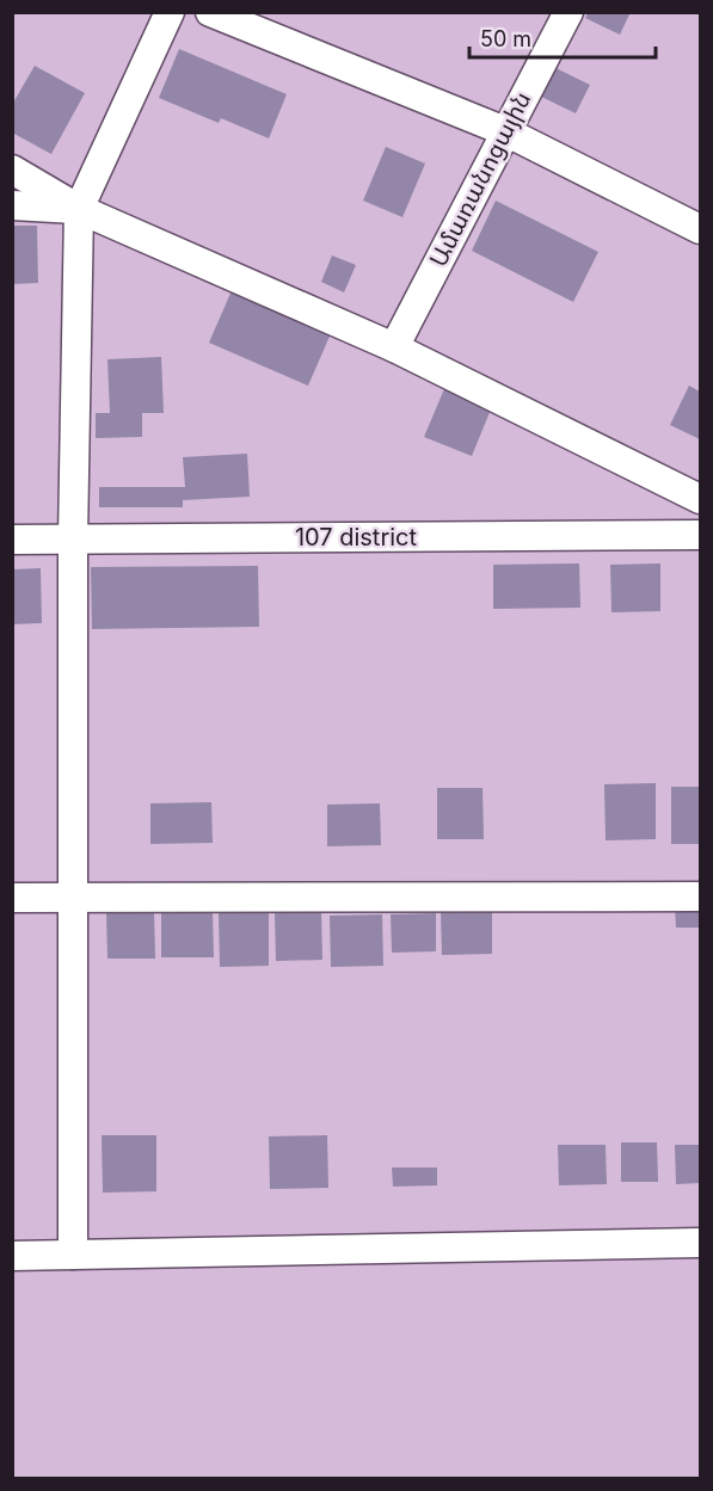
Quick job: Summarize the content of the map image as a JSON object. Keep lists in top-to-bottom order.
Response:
{
  "streets": {
    "street": ["Ամառանոցային", "107 district"]
  },
  "scale_bar": "50 m"
}
